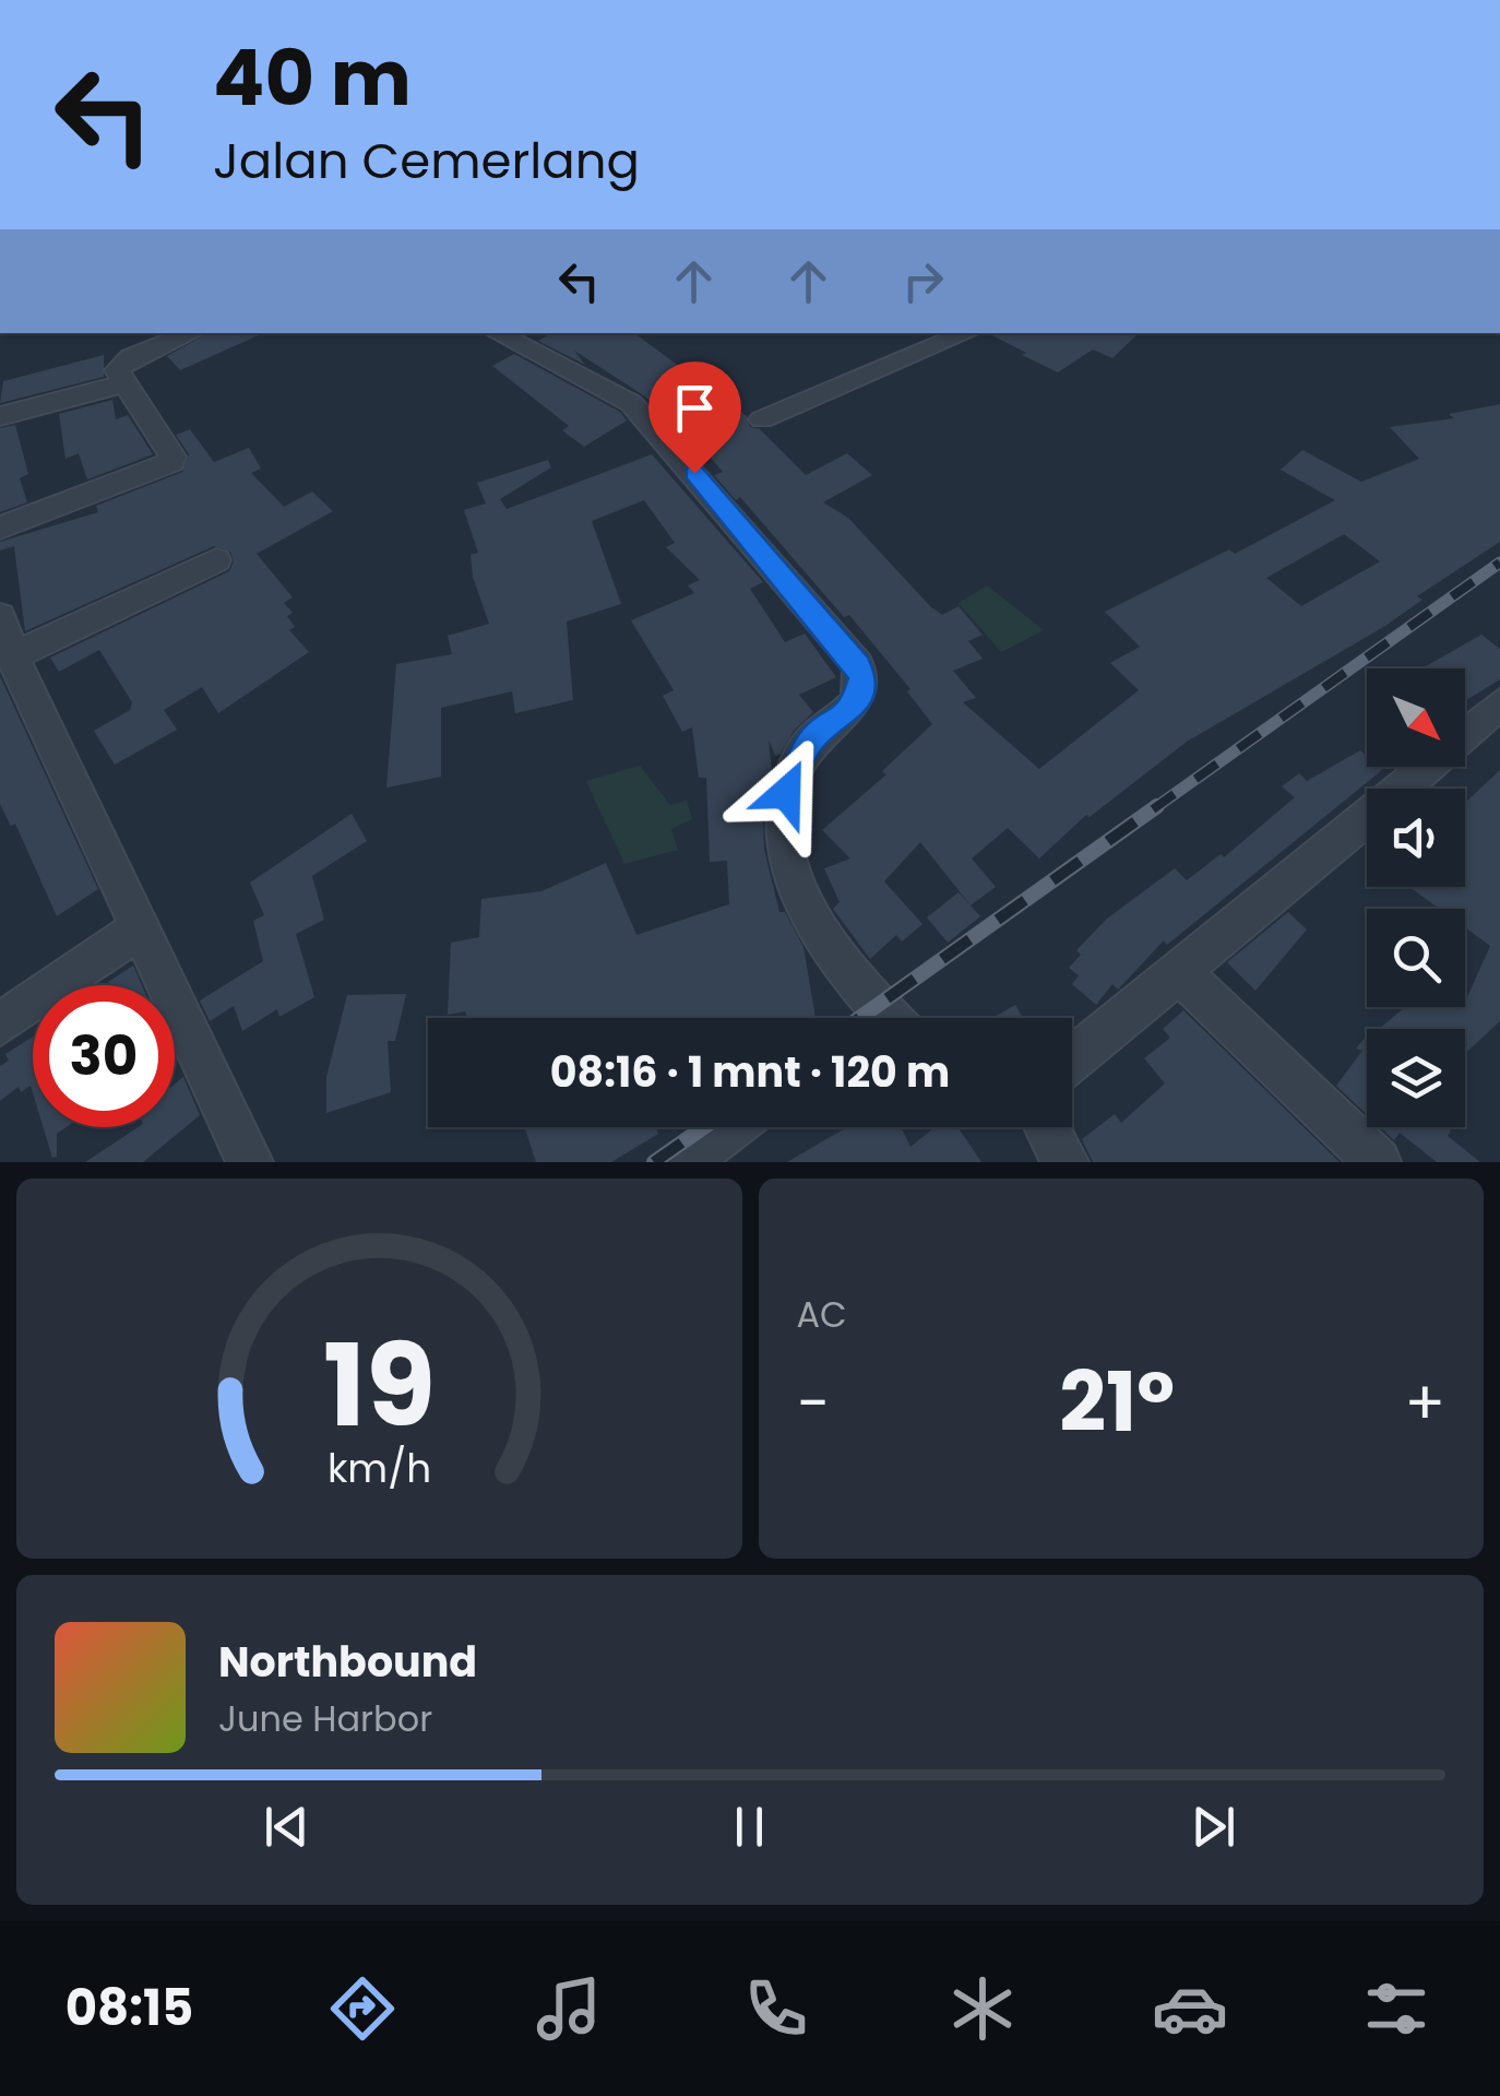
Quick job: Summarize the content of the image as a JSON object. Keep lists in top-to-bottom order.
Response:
{
  "north": "bottom right",
  "page": {
    "turn": ["40 m", "Jalan Cemerlang"],
    "limit": "30",
    "trip": "08:16 · 1 mnt · 120 m",
    "tile": "AC",
    "heat": ["−", "21°", "+"],
    "song": ["Northbound", "June Harbor"],
    "tabs": "08:15",
    "gauge": ["19", "km/h"]
  }
}
